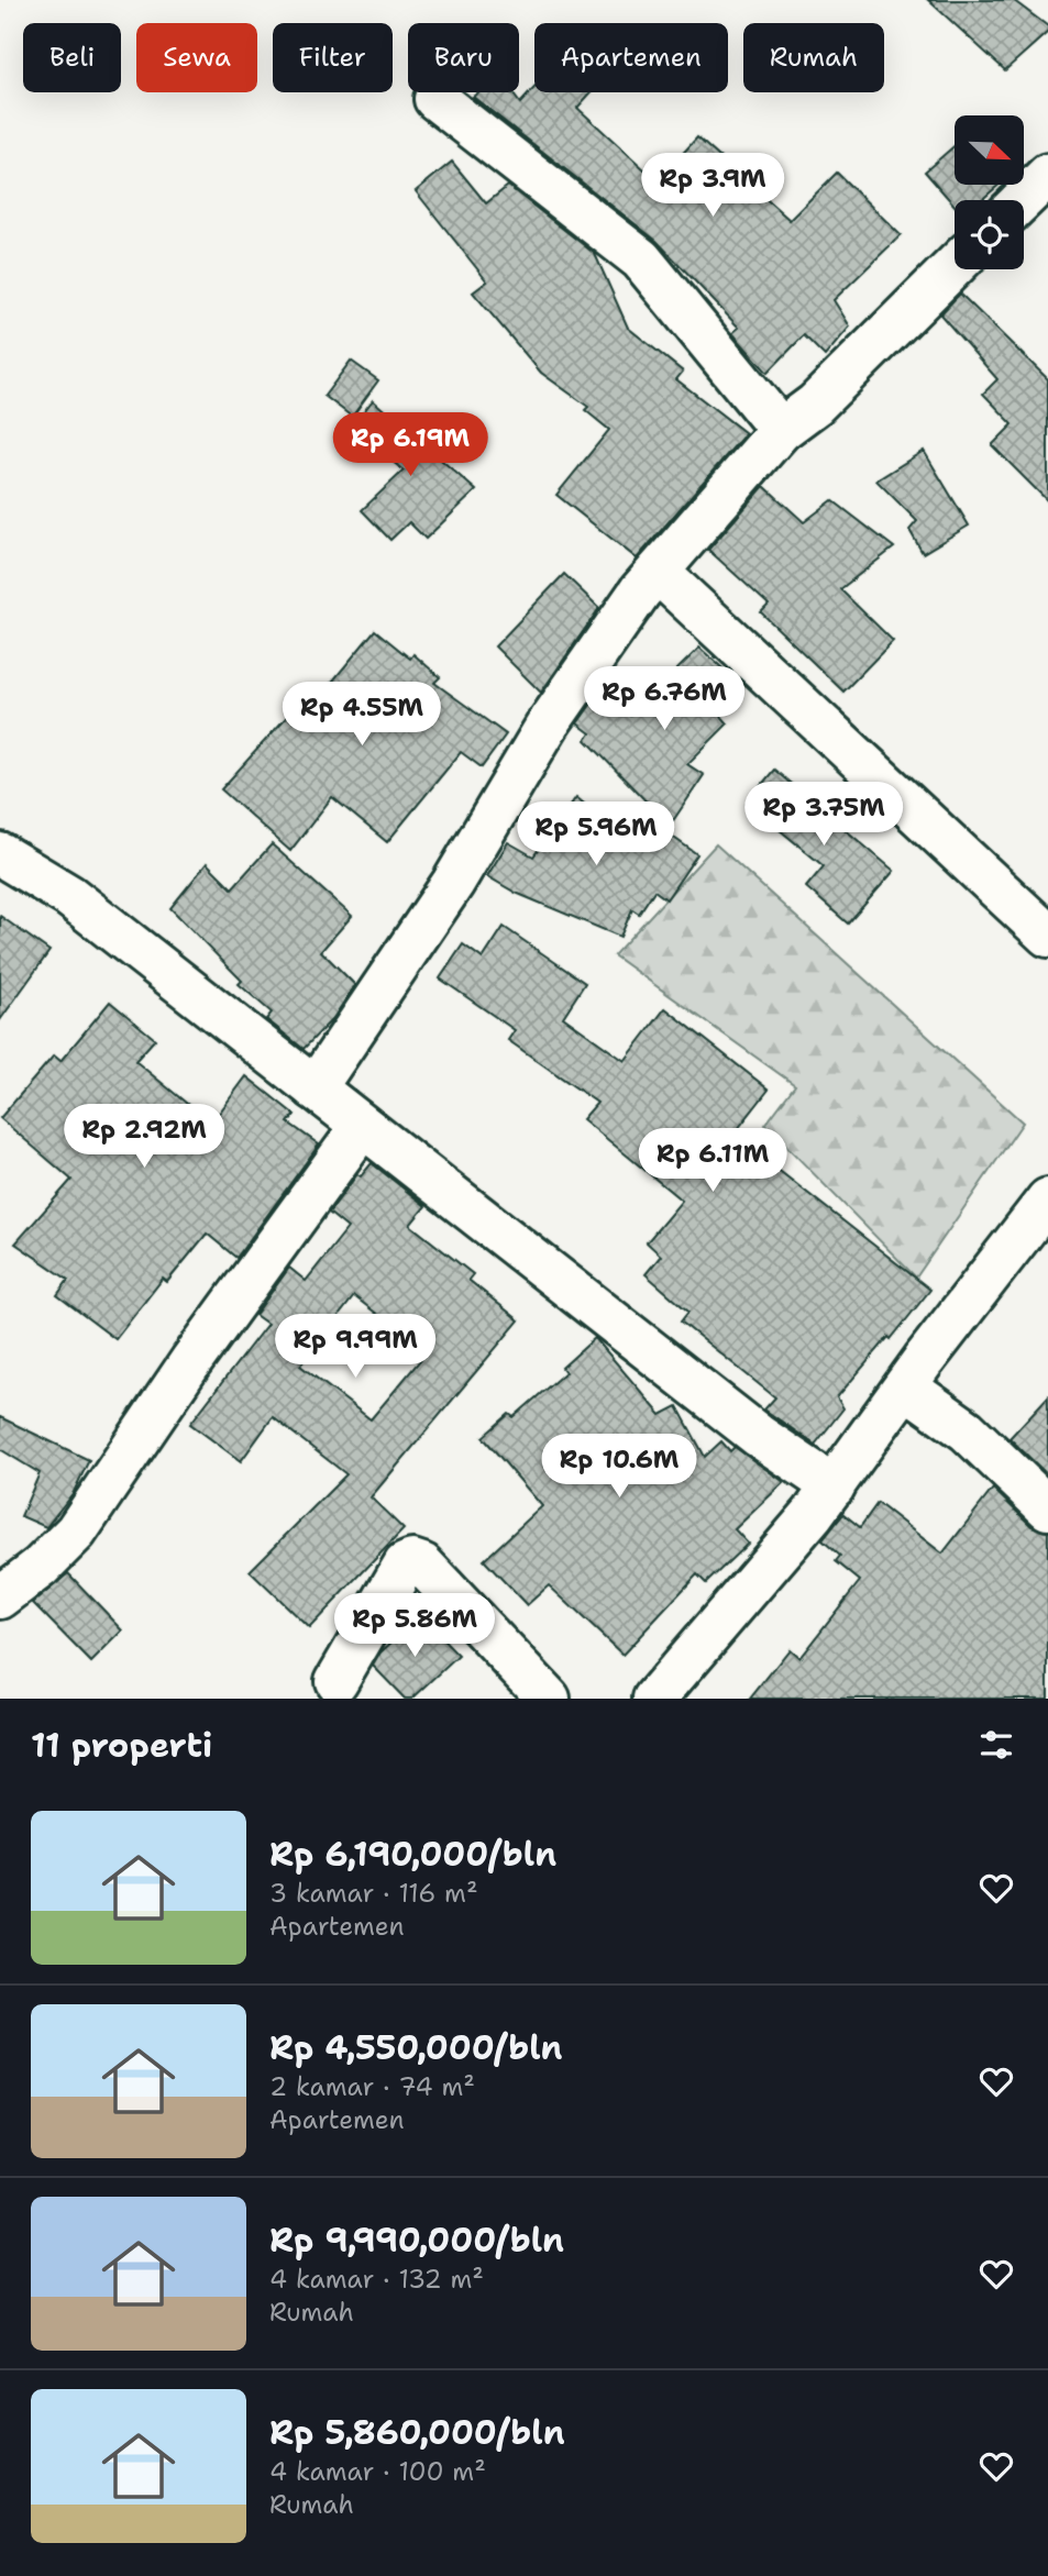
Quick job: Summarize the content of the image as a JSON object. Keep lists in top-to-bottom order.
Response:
{
  "north": "bottom right",
  "page": {
    "chip": [
      "Beli",
      "Sewa",
      "Filter",
      "Baru",
      "Apartemen",
      "Rumah"
    ],
    "price": [
      "Rp 3.9M",
      "Rp 6.19M",
      "Rp 6.76M",
      "Rp 4.55M",
      "Rp 3.75M",
      "Rp 5.96M",
      "Rp 2.92M",
      "Rp 6.11M",
      "Rp 9.99M",
      "Rp 10.6M",
      "Rp 5.86M"
    ],
    "heading": "11 properti",
    "list": [
      {
        "name": "Rp 6,190,000/bln",
        "note": "3 kamar · 116 m² · Apartemen"
      },
      {
        "name": "Rp 4,550,000/bln",
        "note": "2 kamar · 74 m² · Apartemen"
      },
      {
        "name": "Rp 9,990,000/bln",
        "note": "4 kamar · 132 m² · Rumah"
      },
      {
        "name": "Rp 5,860,000/bln",
        "note": "4 kamar · 100 m² · Rumah"
      }
    ]
  }
}
